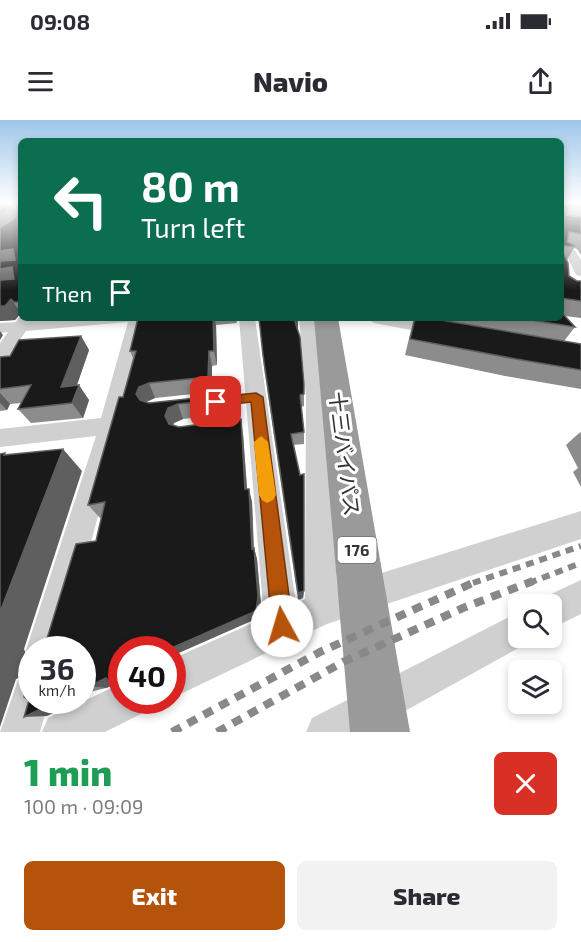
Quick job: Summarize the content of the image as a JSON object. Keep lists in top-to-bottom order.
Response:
{
  "streets": {
    "highway": ["十三バイパス", "176"]
  },
  "page": {
    "status": "09:08",
    "header": "Navio",
    "turn": ["80 m", "Turn left"],
    "then": "Then",
    "speed": "36 km/h",
    "limit": "40",
    "heading": ["1 min", "100 m · 09:09"],
    "buttons": ["Exit", "Share"]
  }
}
